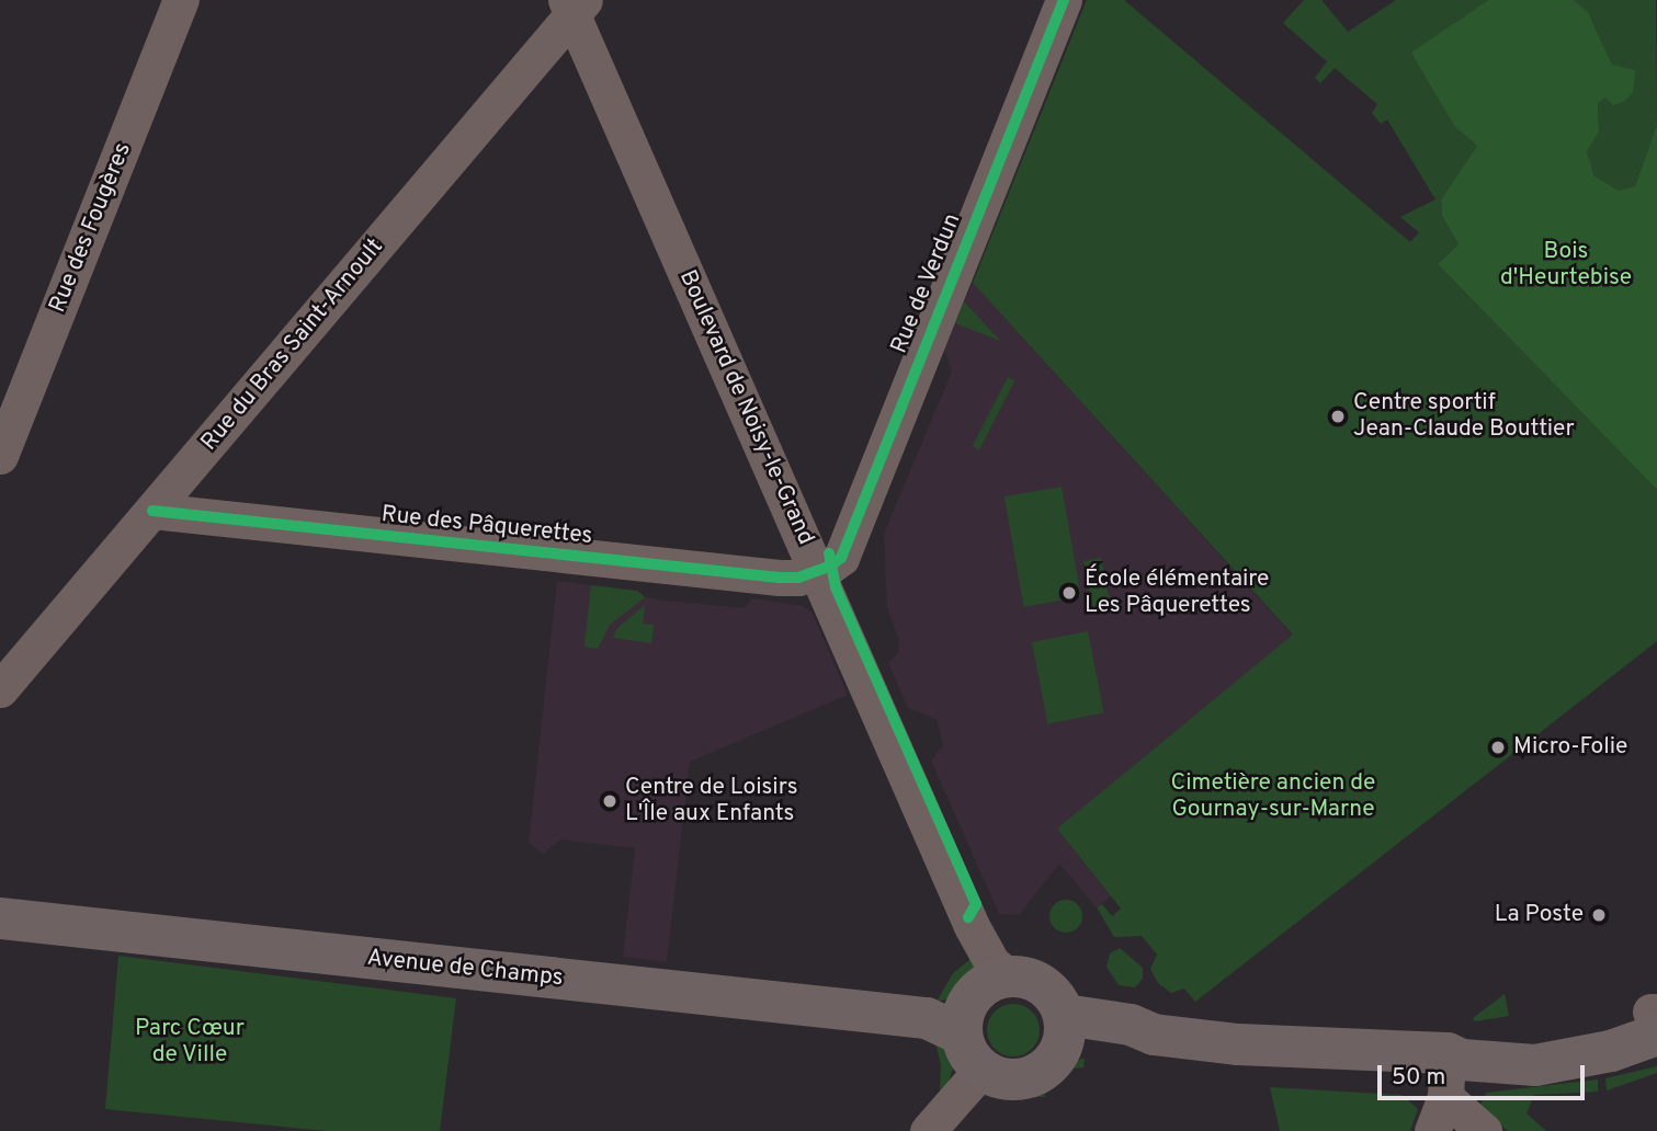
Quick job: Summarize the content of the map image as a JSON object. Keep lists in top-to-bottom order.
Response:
{
  "streets": {
    "main road": ["Avenue de Champs"],
    "street": [
      "Rue des Fougères",
      "Rue de Verdun",
      "Rue du Bras Saint-Arnoult",
      "Boulevard de Noisy-le-Grand",
      "Rue des Pâquerettes"
    ]
  },
  "crossings": [
    ["Rue de Verdun", "Boulevard de Noisy-le-Grand"],
    ["Rue de Verdun", "Rue des Pâquerettes"],
    ["Rue du Bras Saint-Arnoult", "Boulevard de Noisy-le-Grand"],
    ["Rue du Bras Saint-Arnoult", "Rue des Pâquerettes"],
    ["Boulevard de Noisy-le-Grand", "Rue des Pâquerettes"],
    ["Boulevard de Noisy-le-Grand", "Avenue de Champs"]
  ],
  "parks": ["Bois d'Heurtebise", "Cimetière ancien de Gournay-sur-Marne", "Parc Cœur de Ville"],
  "places": [
    "Centre sportif Jean-Claude Bouttier",
    "École élémentaire Les Pâquerettes",
    "Micro-Folie",
    "Centre de Loisirs L'Île aux Enfants",
    "La Poste"
  ],
  "scale_bar": "50 m"
}
